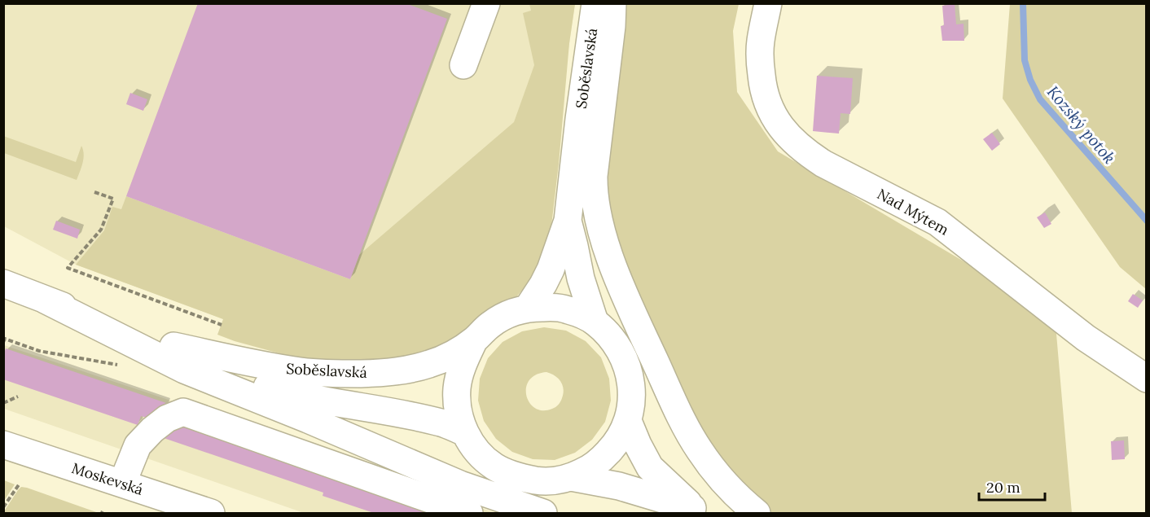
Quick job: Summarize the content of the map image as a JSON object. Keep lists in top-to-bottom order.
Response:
{
  "streets": {
    "main road": ["Soběslavská", "Nad Mýtem", "Moskevská"]
  },
  "water": ["Kozský potok"],
  "scale_bar": "20 m"
}
